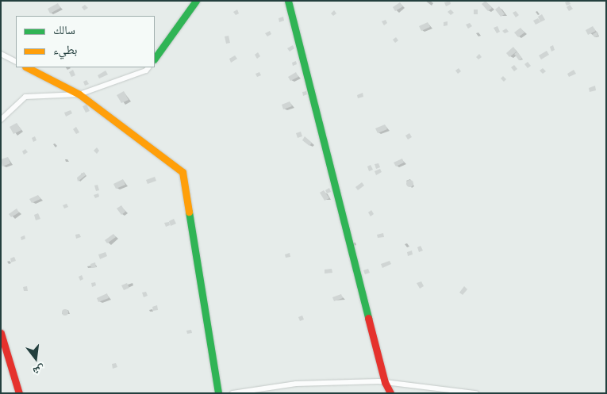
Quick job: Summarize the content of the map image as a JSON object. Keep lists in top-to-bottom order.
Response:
{
  "legend": ["سالك", "بطيء"],
  "north": "bottom"
}
